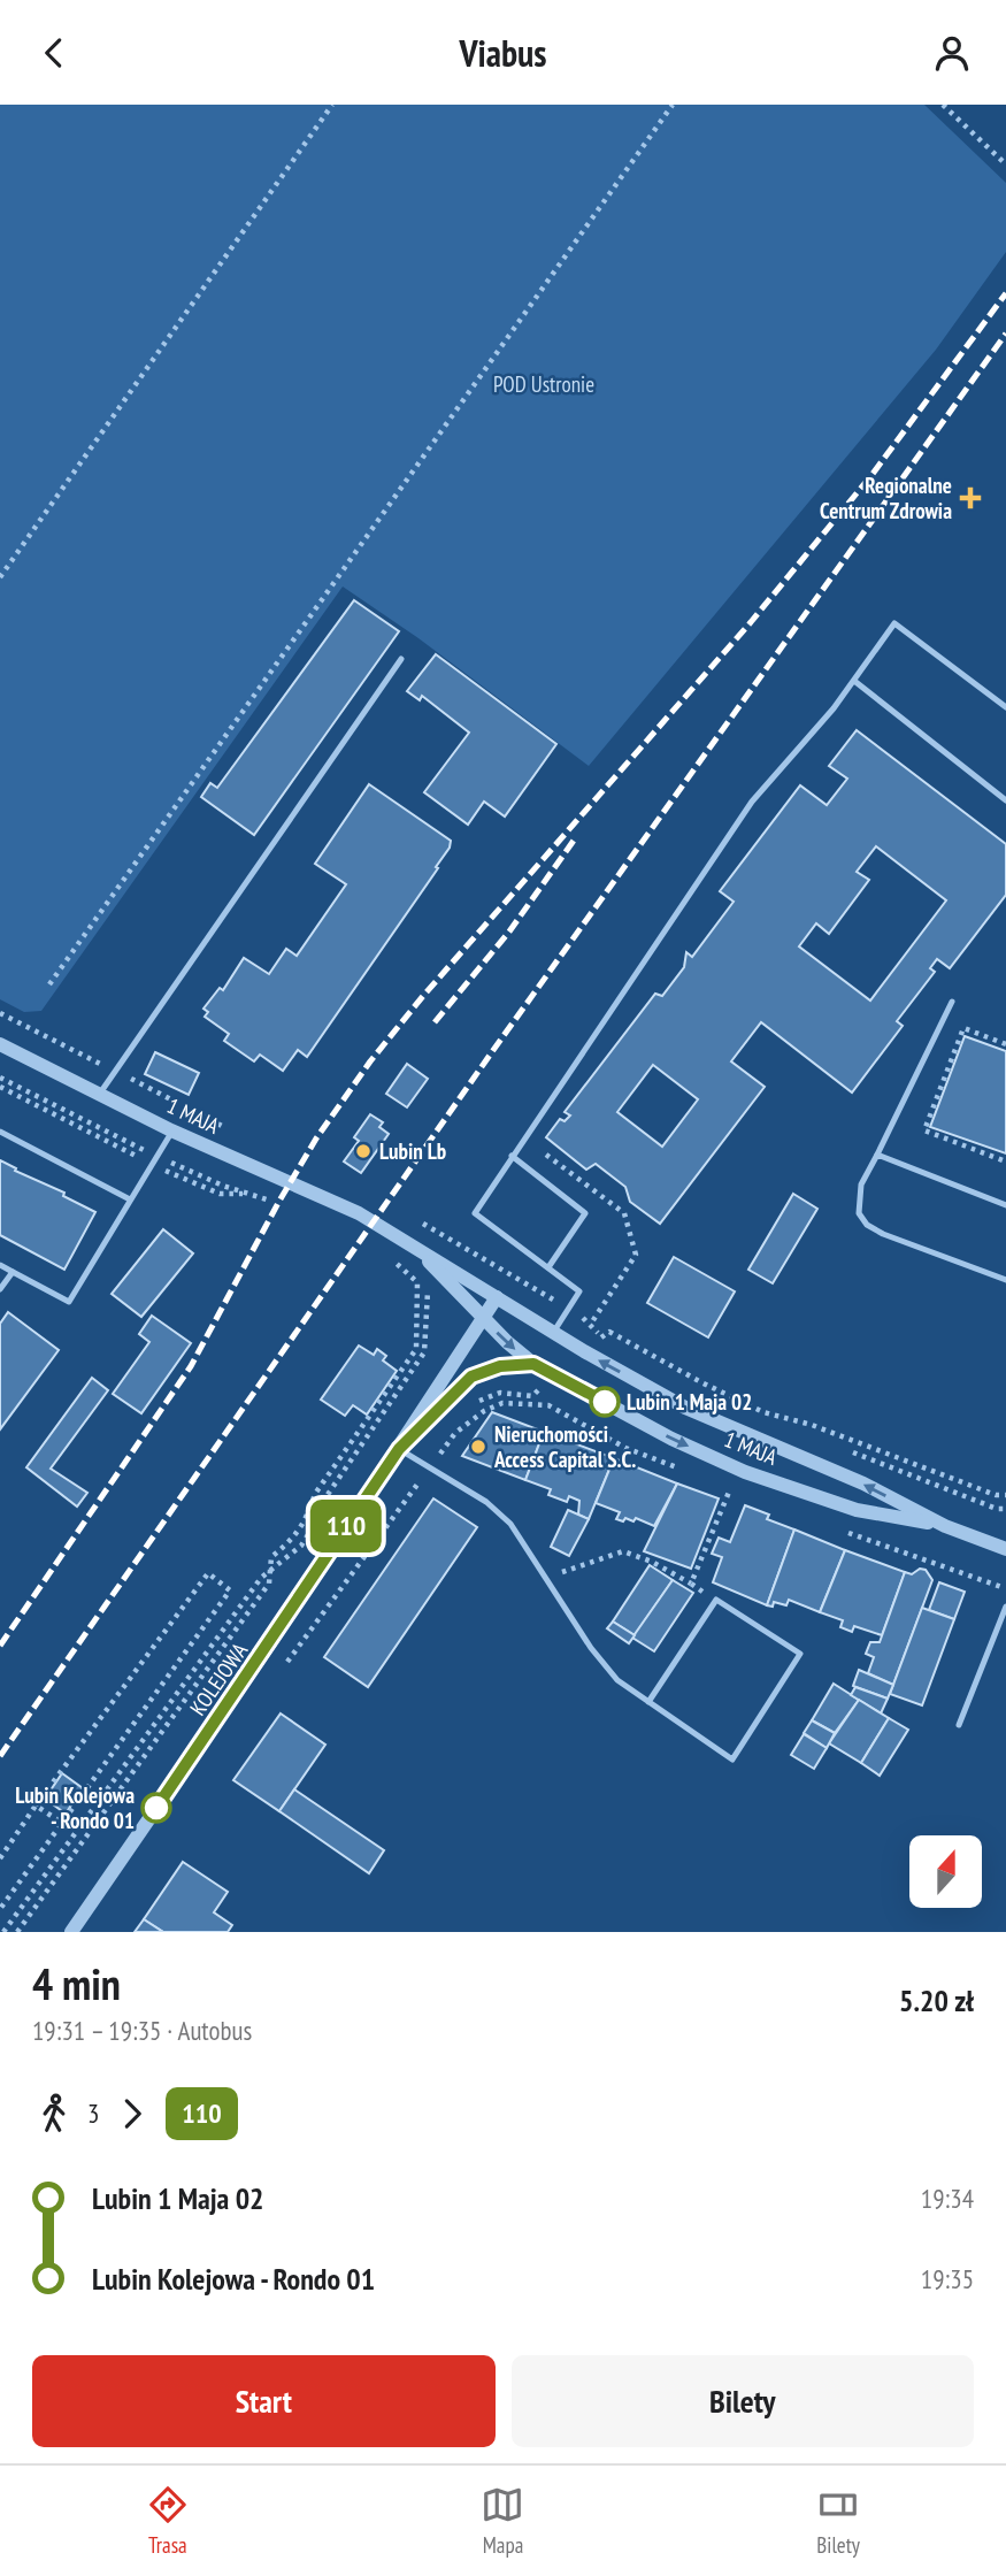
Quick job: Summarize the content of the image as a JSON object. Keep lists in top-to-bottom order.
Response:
{
  "streets": {
    "street": ["1 MAJA", "KOLEJOWA"]
  },
  "crossings": [
    ["1 MAJA", "KOLEJOWA"]
  ],
  "parks": ["POD Ustronie"],
  "places": {
    "health": ["Regionalne Centrum Zdrowia"],
    "other": [
      "Lubin Lb",
      "Lubin 1 Maja 02",
      "Nieruchomości Access Capital S.C.",
      "Lubin Kolejowa - Rondo 01"
    ]
  },
  "lines": ["bus line 110"],
  "north": "top",
  "page": {
    "header": "Viabus",
    "on_map": "110",
    "heading": ["4 min", "19:31 – 19:35 · Autobus", "5.20 zł"],
    "legs": ["3", "110"],
    "list": [
      {
        "name": "Lubin 1 Maja 02",
        "value": "19:34"
      },
      {
        "name": "Lubin Kolejowa - Rondo 01",
        "value": "19:35"
      }
    ],
    "buttons": ["Start", "Bilety"],
    "tabs": ["Trasa", "Mapa", "Bilety"]
  }
}
